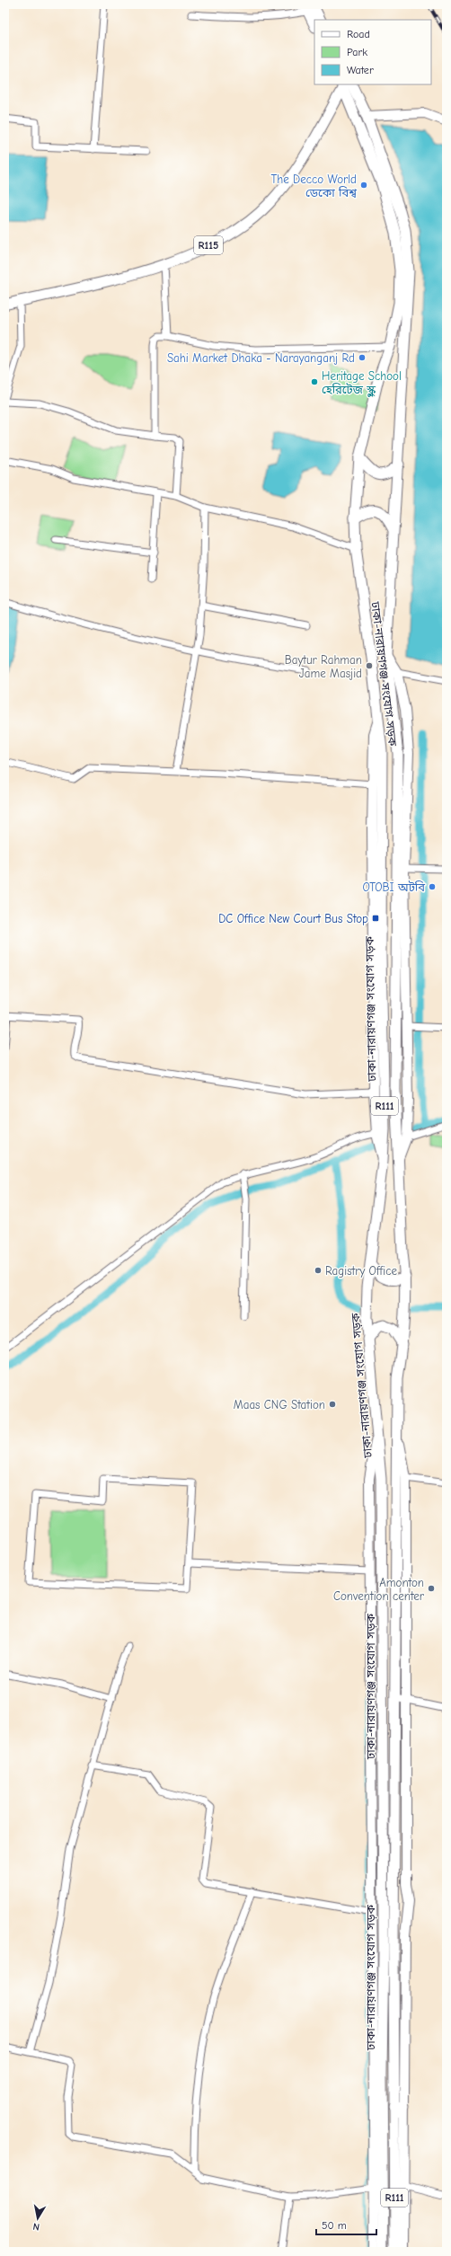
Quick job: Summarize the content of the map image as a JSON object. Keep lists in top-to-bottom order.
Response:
{
  "streets": {
    "main road": ["R115", "ঢাকা-নারায়ণগঞ্জ সংযোগ সড়ক", "R111"]
  },
  "crossings": [
    ["R115", "ঢাকা-নারায়ণগঞ্জ সংযোগ সড়ক"]
  ],
  "places": {
    "other": [
      "The Decco World ডেকো বিশ্ব",
      "Sahi Market Dhaka - Narayanganj Rd",
      "Heritage School হেরিটেজ স্কুল",
      "Baytur Rahman Jame Masjid",
      "OTOBI অটবি",
      "Ragistry Office",
      "Maas CNG Station",
      "Amonton Convention center"
    ],
    "transit": ["DC Office New Court Bus Stop"]
  },
  "legend": ["Road", "Park", "Water"],
  "scale_bar": "50 m",
  "north": "bottom"
}
